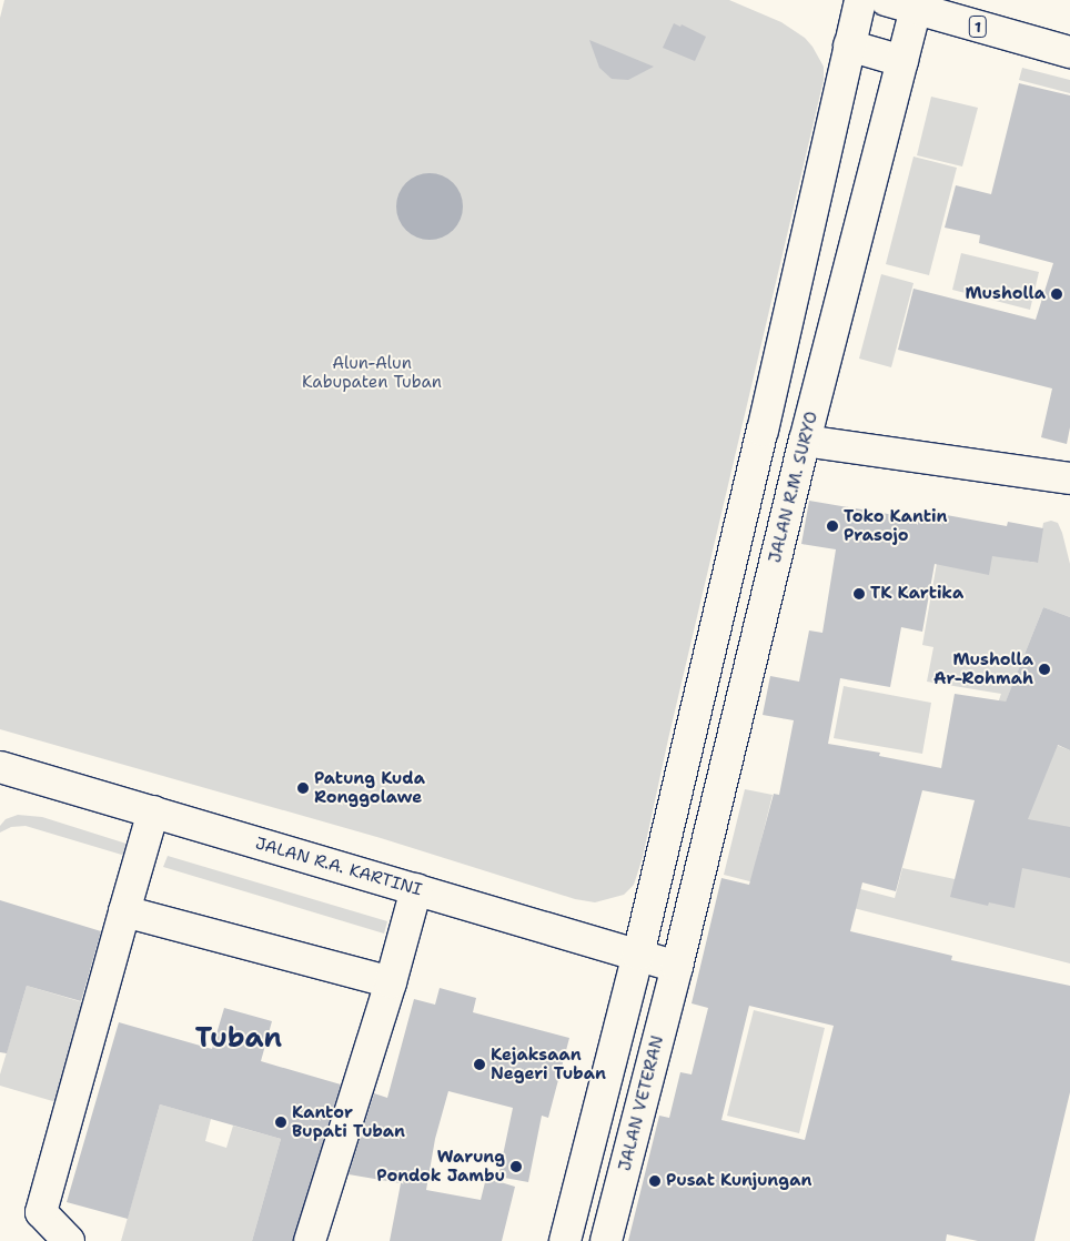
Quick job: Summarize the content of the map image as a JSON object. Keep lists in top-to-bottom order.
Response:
{
  "streets": {
    "main road": [
      "1",
      "JALAN R.M. SURYO",
      "JALAN R.A. KARTINI",
      "JALAN VETERAN"
    ]
  },
  "crossings": [
    ["1", "JALAN R.M. SURYO"],
    ["JALAN R.M. SURYO", "JALAN R.A. KARTINI"],
    ["JALAN R.M. SURYO", "JALAN VETERAN"],
    ["JALAN R.A. KARTINI", "JALAN VETERAN"]
  ],
  "districts": ["Tuban"],
  "parks": ["Alun-Alun Kabupaten Tuban"],
  "places": [
    "Musholla",
    "Toko Kantin Prasojo",
    "TK Kartika",
    "Musholla Ar-Rohmah",
    "Patung Kuda Ronggolawe",
    "Kejaksaan Negeri Tuban",
    "Kantor Bupati Tuban",
    "Warung Pondok Jambu",
    "Pusat Kunjungan"
  ]
}
